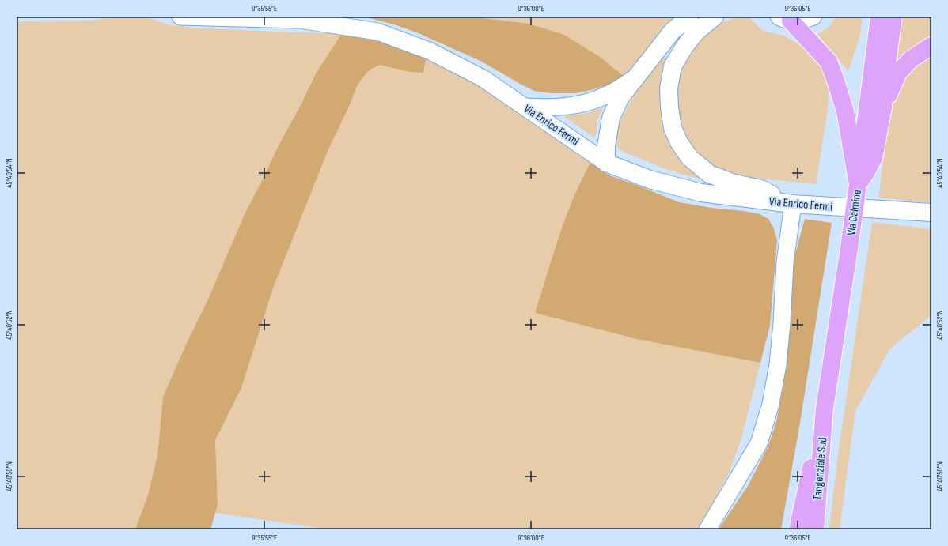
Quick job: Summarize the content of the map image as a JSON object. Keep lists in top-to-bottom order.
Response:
{
  "streets": {
    "highway": ["Via Dalmine", "Tangenziale Sud"],
    "street": ["Via Enrico Fermi"]
  },
  "crossings": [
    ["Via Dalmine", "Tangenziale Sud"]
  ],
  "coordinates": [
    "9°35'55\"E",
    "9°36'00\"E",
    "9°36'05\"E",
    "45°40'54\"N",
    "45°40'52\"N",
    "45°40'50\"N"
  ]
}
